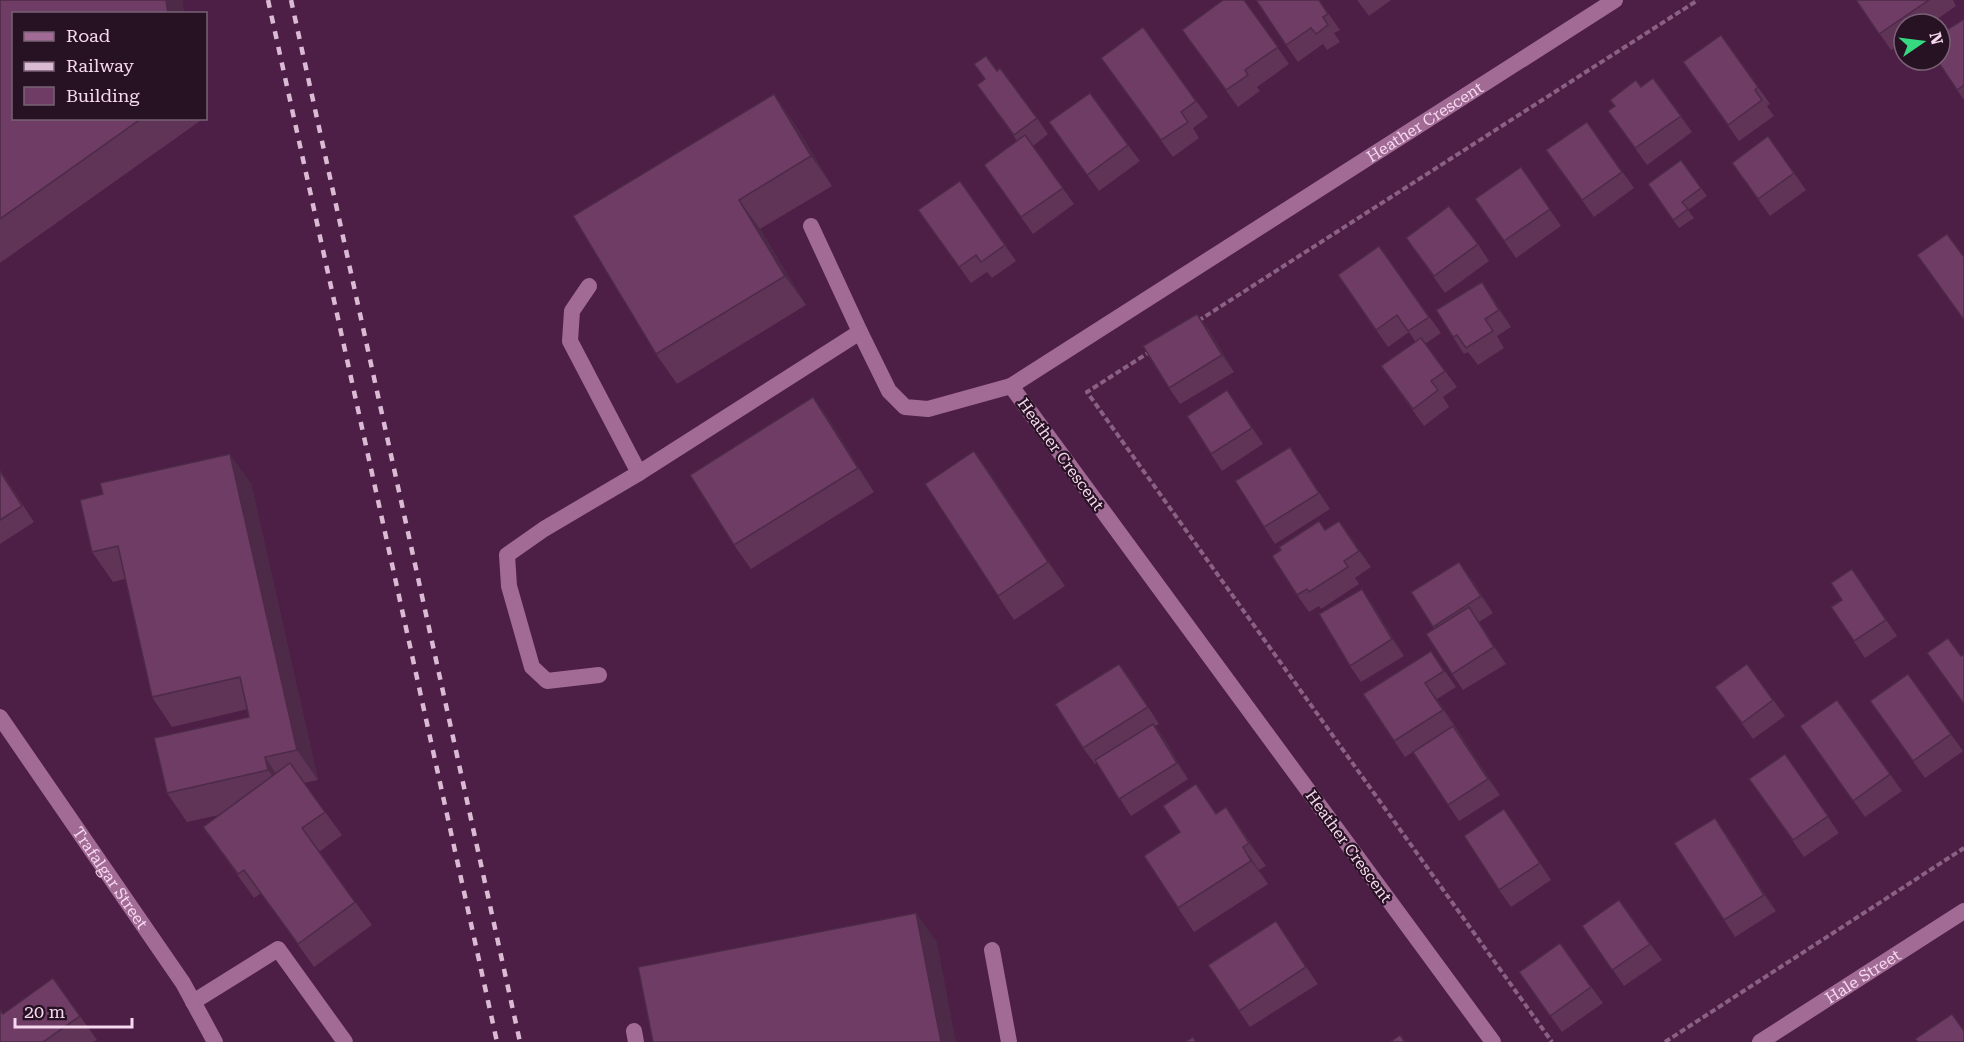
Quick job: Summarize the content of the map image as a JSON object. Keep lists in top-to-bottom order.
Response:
{
  "streets": {
    "street": ["Heather Crescent", "Trafalgar Street", "Hale Street"]
  },
  "legend": ["Road", "Railway", "Building"],
  "scale_bar": "20 m",
  "north": "right"
}
